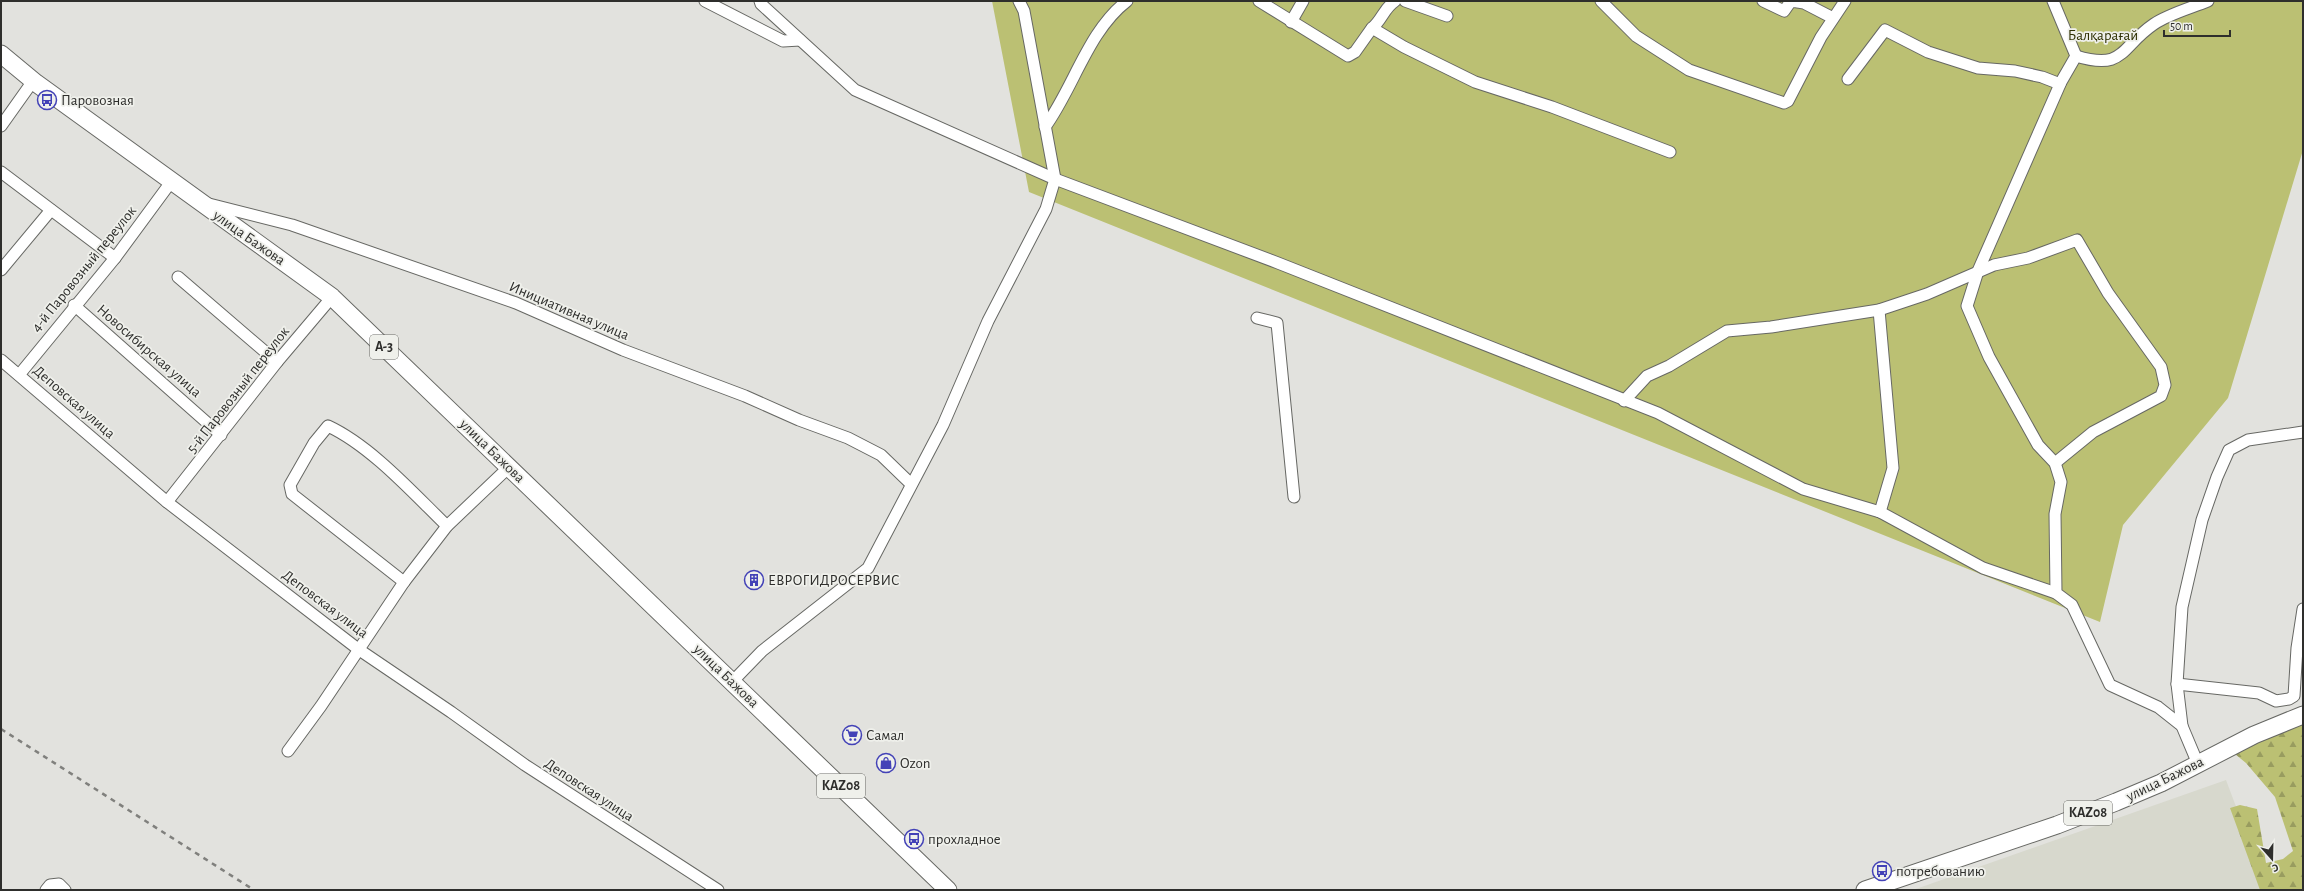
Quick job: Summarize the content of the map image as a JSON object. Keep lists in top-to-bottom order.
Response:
{
  "streets": {
    "highway": ["улица Бажова", "A-3", "KAZ08"],
    "street": [
      "4-й Паровозный переулок",
      "Инициативная улица",
      "Новосибирская улица",
      "5-й Паровозный переулок",
      "Деповская улица"
    ]
  },
  "crossings": [
    ["улица Бажова", "4-й Паровозный переулок"],
    ["улица Бажова", "Инициативная улица"],
    ["улица Бажова", "5-й Паровозный переулок"],
    ["4-й Паровозный переулок", "Новосибирская улица"],
    ["4-й Паровозный переулок", "Деповская улица"],
    ["Новосибирская улица", "5-й Паровозный переулок"],
    ["5-й Паровозный переулок", "Деповская улица"]
  ],
  "parks": ["Балқарағай"],
  "places": {
    "bus stop": ["Паровозная", "прохладное", "потребованию"],
    "building": ["ЕВРОГИДРОСЕРВИС"],
    "supermarket": ["Самал"],
    "shop": ["Ozon"]
  },
  "scale_bar": "50 m",
  "north": "bottom"
}
